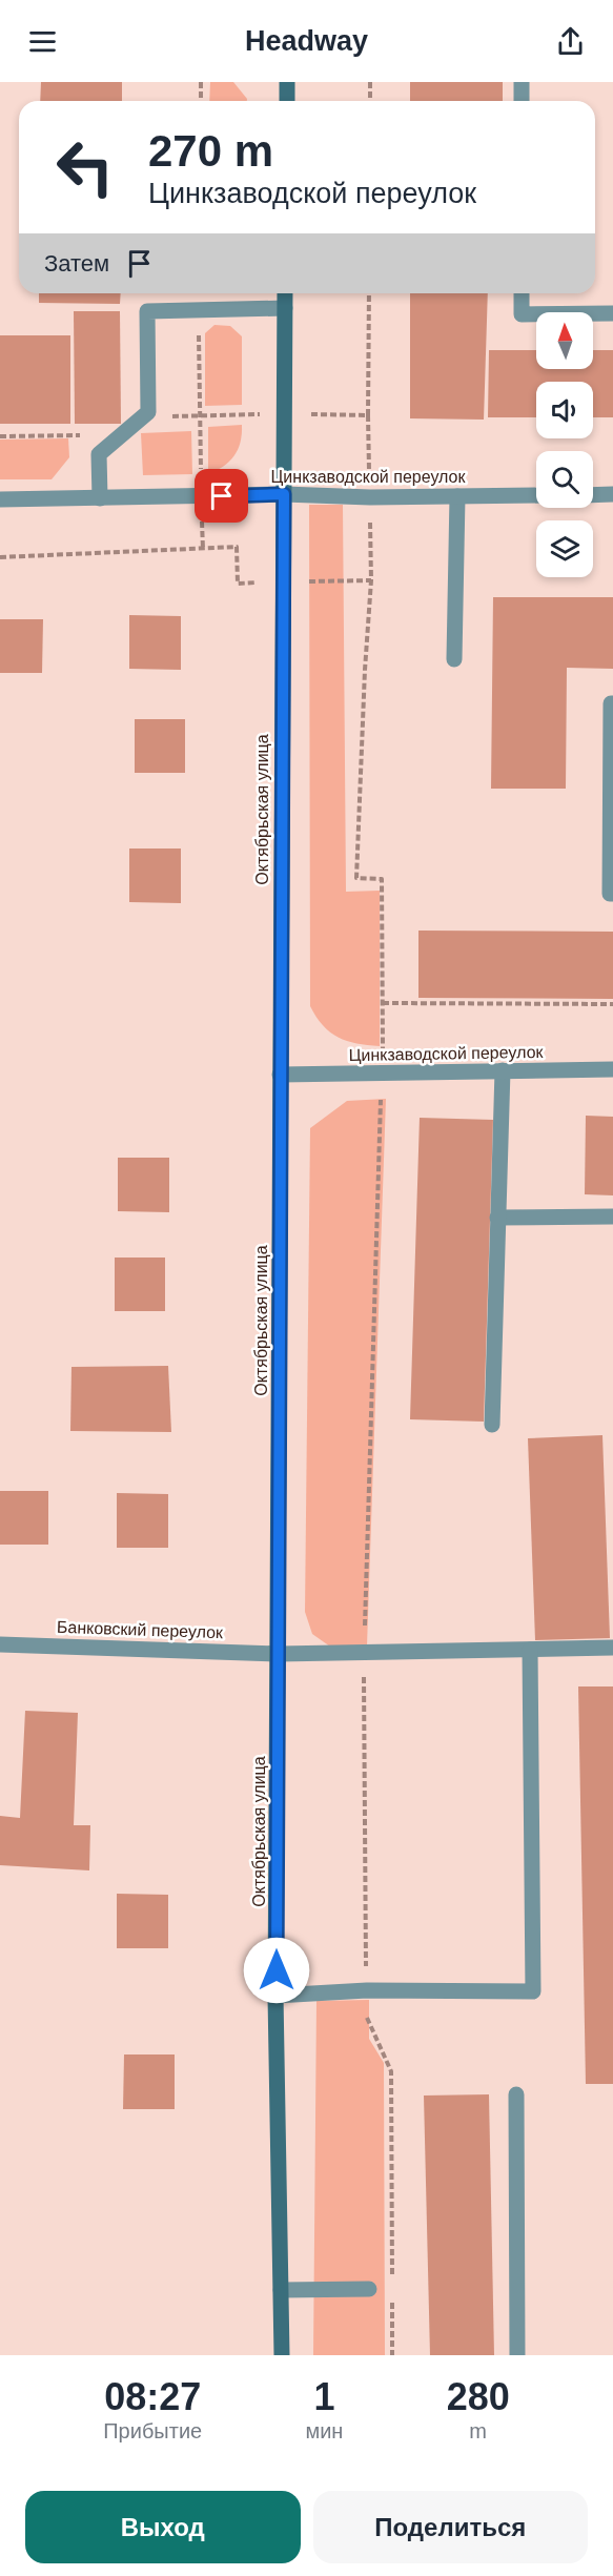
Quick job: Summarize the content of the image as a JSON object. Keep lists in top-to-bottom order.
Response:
{
  "streets": {
    "street": ["Цинкзаводской переулок", "Октябрьская улица", "Банковский переулок"]
  },
  "crossings": [
    ["Цинкзаводской переулок", "Октябрьская улица"],
    ["Октябрьская улица", "Банковский переулок"]
  ],
  "north": "top",
  "page": {
    "header": "Headway",
    "turn": ["270 m", "Цинкзаводской переулок"],
    "then": "Затем",
    "eta": [
      "08:27",
      "Прибытие",
      "1",
      "мин",
      "280",
      "m"
    ],
    "buttons": ["Выход", "Поделиться"]
  }
}
